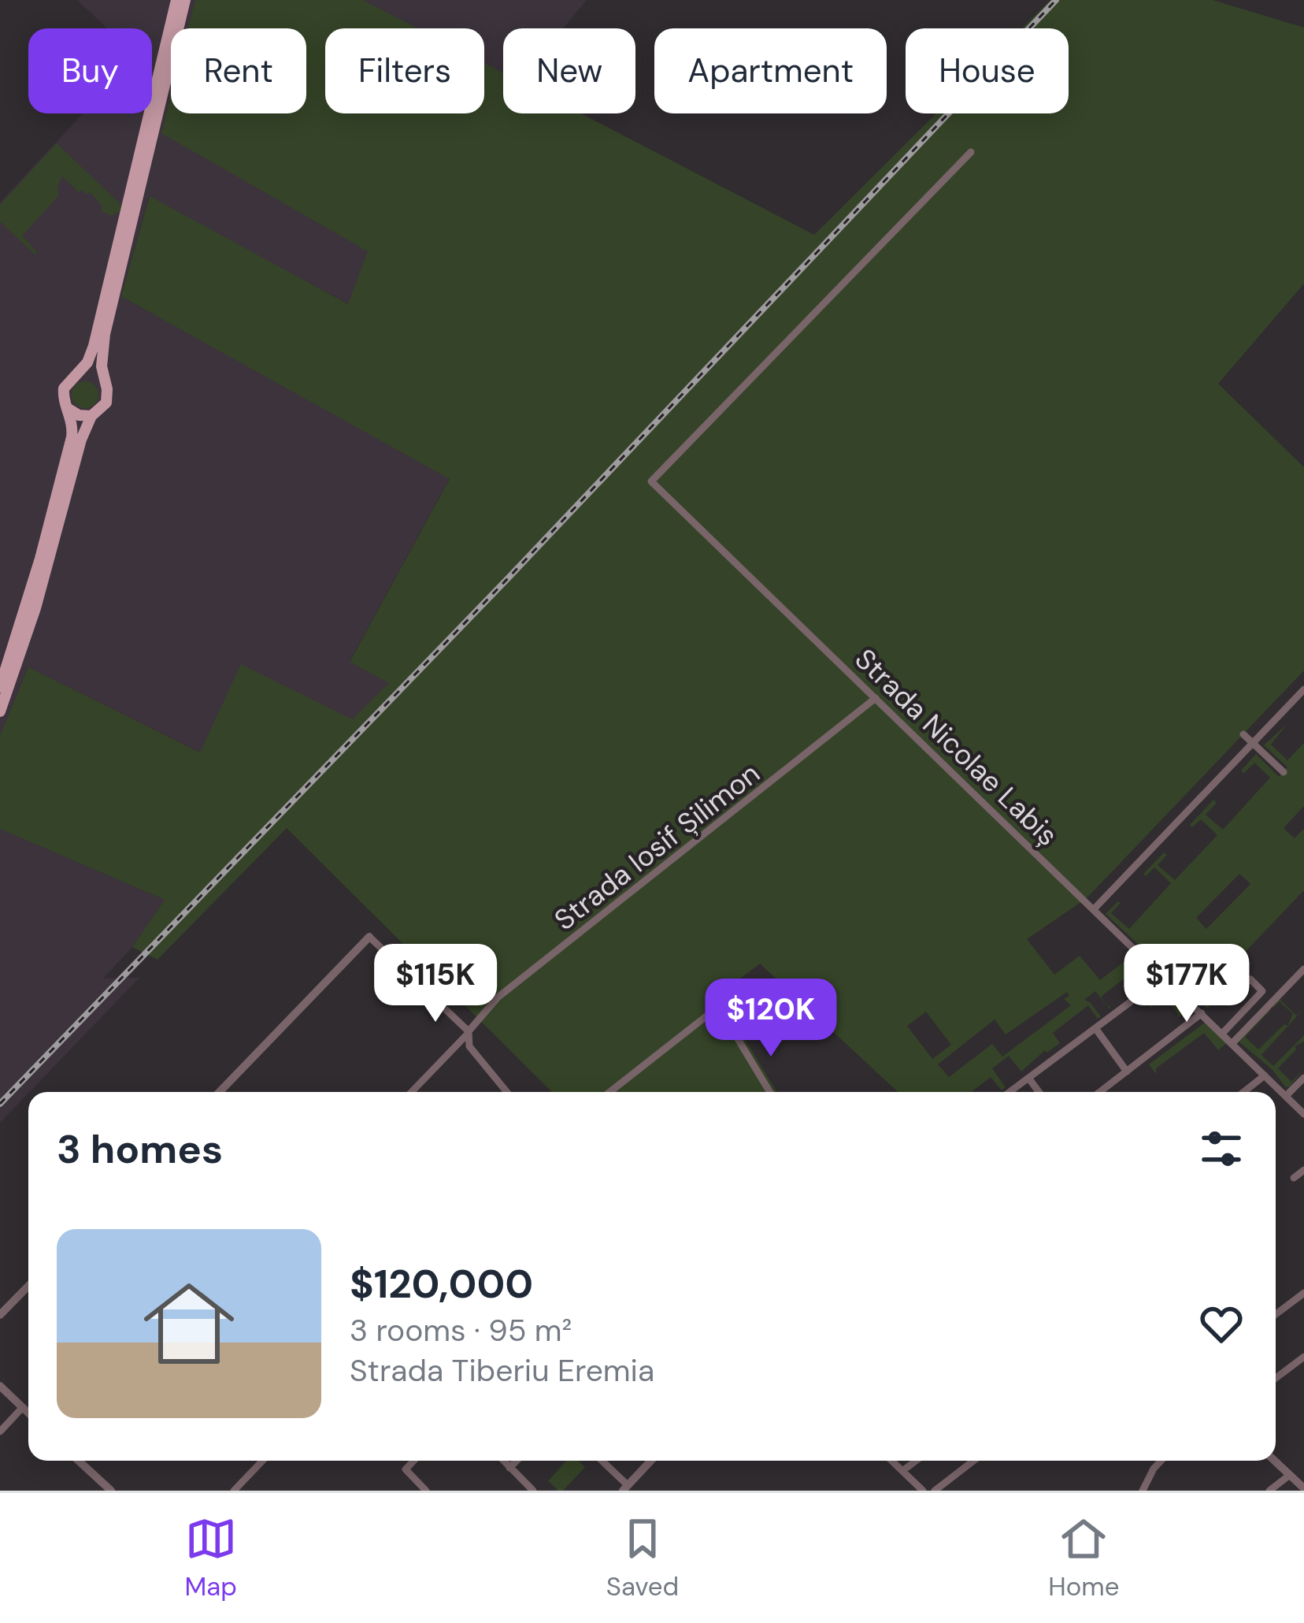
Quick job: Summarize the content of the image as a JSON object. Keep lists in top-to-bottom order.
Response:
{
  "streets": {
    "street": ["Strada Nicolae Labiș", "Strada Iosif Șilimon"]
  },
  "crossings": [
    ["Strada Nicolae Labiș", "Strada Iosif Șilimon"]
  ],
  "page": {
    "chip": [
      "Buy",
      "Rent",
      "Filters",
      "New",
      "Apartment",
      "House"
    ],
    "price": ["$115K", "$177K", "$120K"],
    "heading": "3 homes",
    "list": [
      {
        "name": "$120,000",
        "note": "3 rooms · 95 m² · Strada Tiberiu Eremia"
      }
    ],
    "tabs": ["Map", "Saved", "Home"]
  }
}
